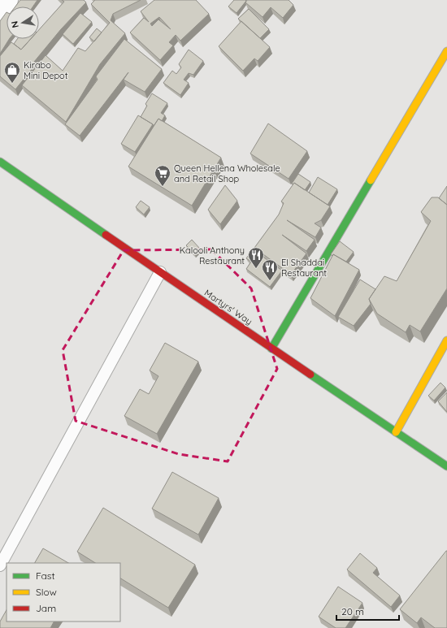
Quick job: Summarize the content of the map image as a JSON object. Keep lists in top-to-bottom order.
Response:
{
  "streets": {
    "main road": ["Martyrs' Way"]
  },
  "places": {
    "shop": ["Kirabo Mini Depot"],
    "supermarket": ["Queen Hellena Wholesale and Retail Shop"],
    "restaurant": ["Kalooli Anthony Restaurant", "El Shaddai Restaurant"]
  },
  "legend": ["Fast", "Slow", "Jam"],
  "scale_bar": "20 m",
  "north": "left"
}
